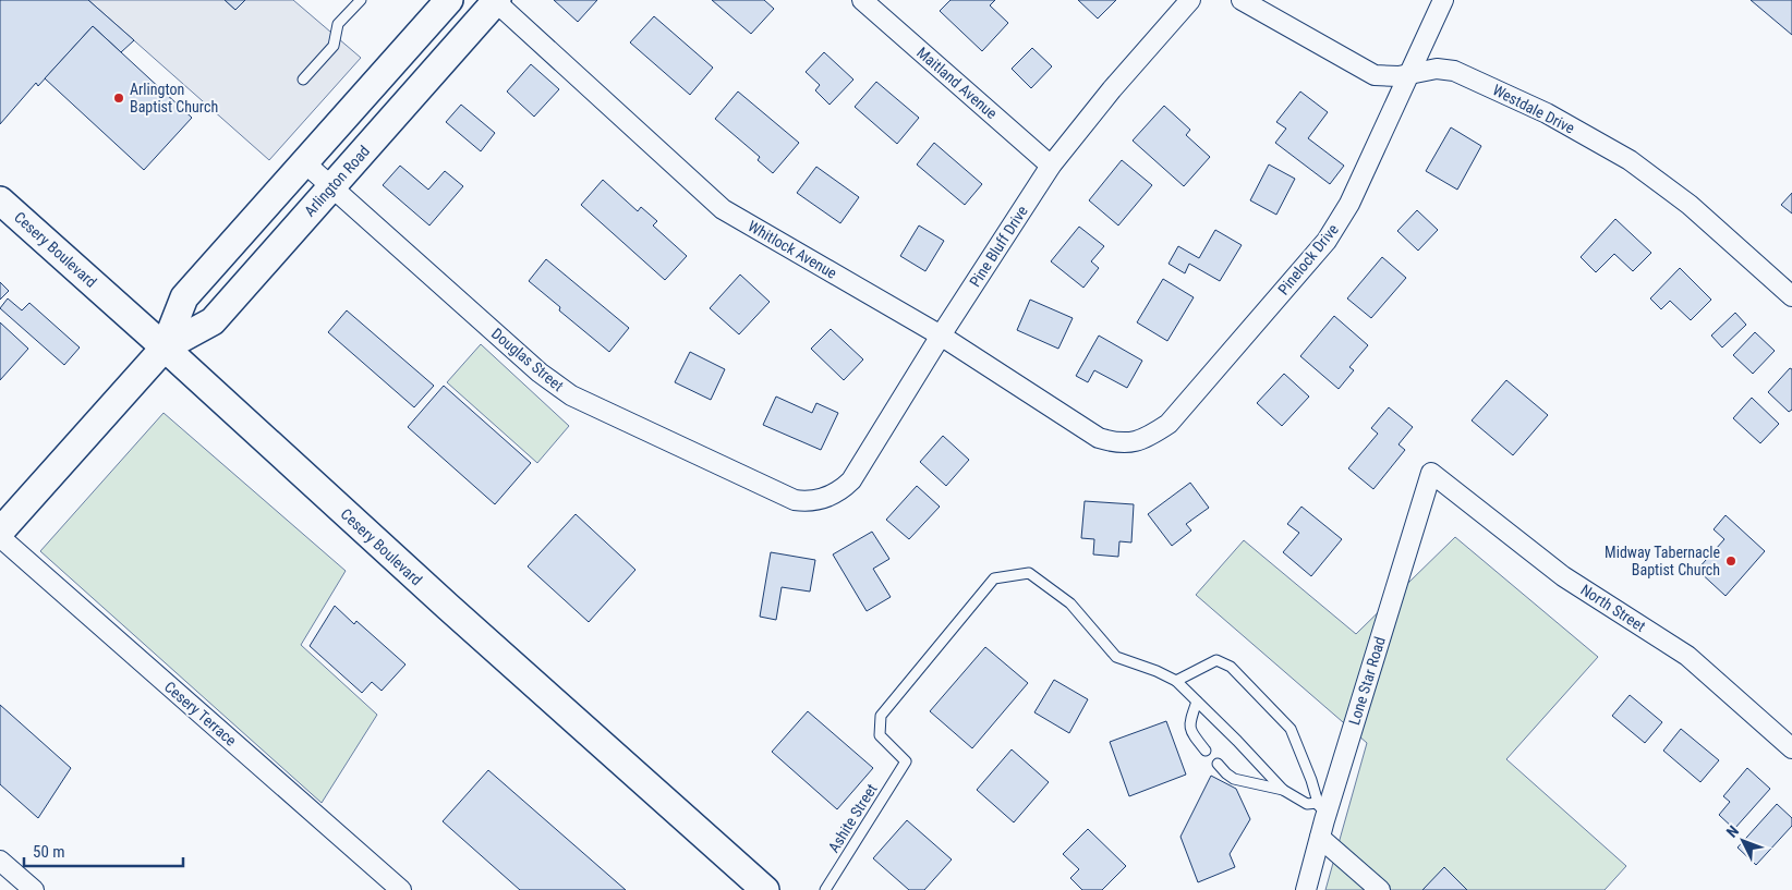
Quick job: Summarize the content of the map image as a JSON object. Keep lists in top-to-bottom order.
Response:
{
  "streets": {
    "main road": ["Arlington Road", "Cesery Boulevard"],
    "street": [
      "Maitland Avenue",
      "Westdale Drive",
      "Pine Bluff Drive",
      "Whitlock Avenue",
      "Pinelock Drive",
      "Douglas Street",
      "North Street",
      "Lone Star Road",
      "Cesery Terrace"
    ],
    "lane": ["Ashite Street"]
  },
  "crossings": [
    ["Maitland Avenue", "Pine Bluff Drive"],
    ["Westdale Drive", "Pinelock Drive"],
    ["Arlington Road", "Cesery Boulevard"],
    ["Arlington Road", "Whitlock Avenue"],
    ["Arlington Road", "Douglas Street"],
    ["Pine Bluff Drive", "Whitlock Avenue"],
    ["Pine Bluff Drive", "Douglas Street"],
    ["Whitlock Avenue", "Pinelock Drive"],
    ["North Street", "Lone Star Road"]
  ],
  "places": ["Arlington Baptist Church", "Midway Tabernacle Baptist Church"],
  "scale_bar": "50 m",
  "north": "top left"
}
